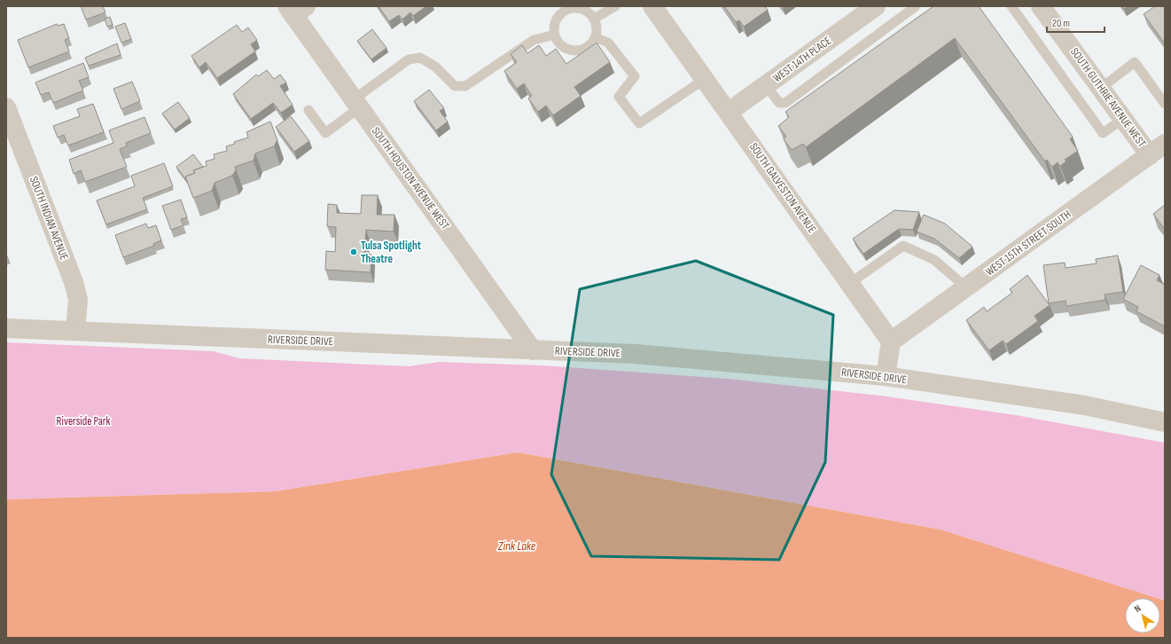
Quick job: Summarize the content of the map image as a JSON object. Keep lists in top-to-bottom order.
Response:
{
  "streets": {
    "street": [
      "WEST 14TH PLACE",
      "SOUTH GUTHRIE AVENUE WEST",
      "SOUTH HOUSTON AVENUE WEST",
      "SOUTH GALVESTON AVENUE",
      "SOUTH INDIAN AVENUE",
      "WEST 15TH STREET SOUTH",
      "RIVERSIDE DRIVE"
    ]
  },
  "crossings": [
    ["WEST 14TH PLACE", "SOUTH GALVESTON AVENUE"],
    ["SOUTH GUTHRIE AVENUE WEST", "WEST 15TH STREET SOUTH"],
    ["SOUTH HOUSTON AVENUE WEST", "RIVERSIDE DRIVE"],
    ["SOUTH GALVESTON AVENUE", "WEST 15TH STREET SOUTH"],
    ["SOUTH INDIAN AVENUE", "RIVERSIDE DRIVE"]
  ],
  "water": ["Zink Lake"],
  "parks": ["Riverside Park"],
  "places": ["Tulsa Spotlight Theatre"],
  "scale_bar": "20 m",
  "north": "top left"
}
